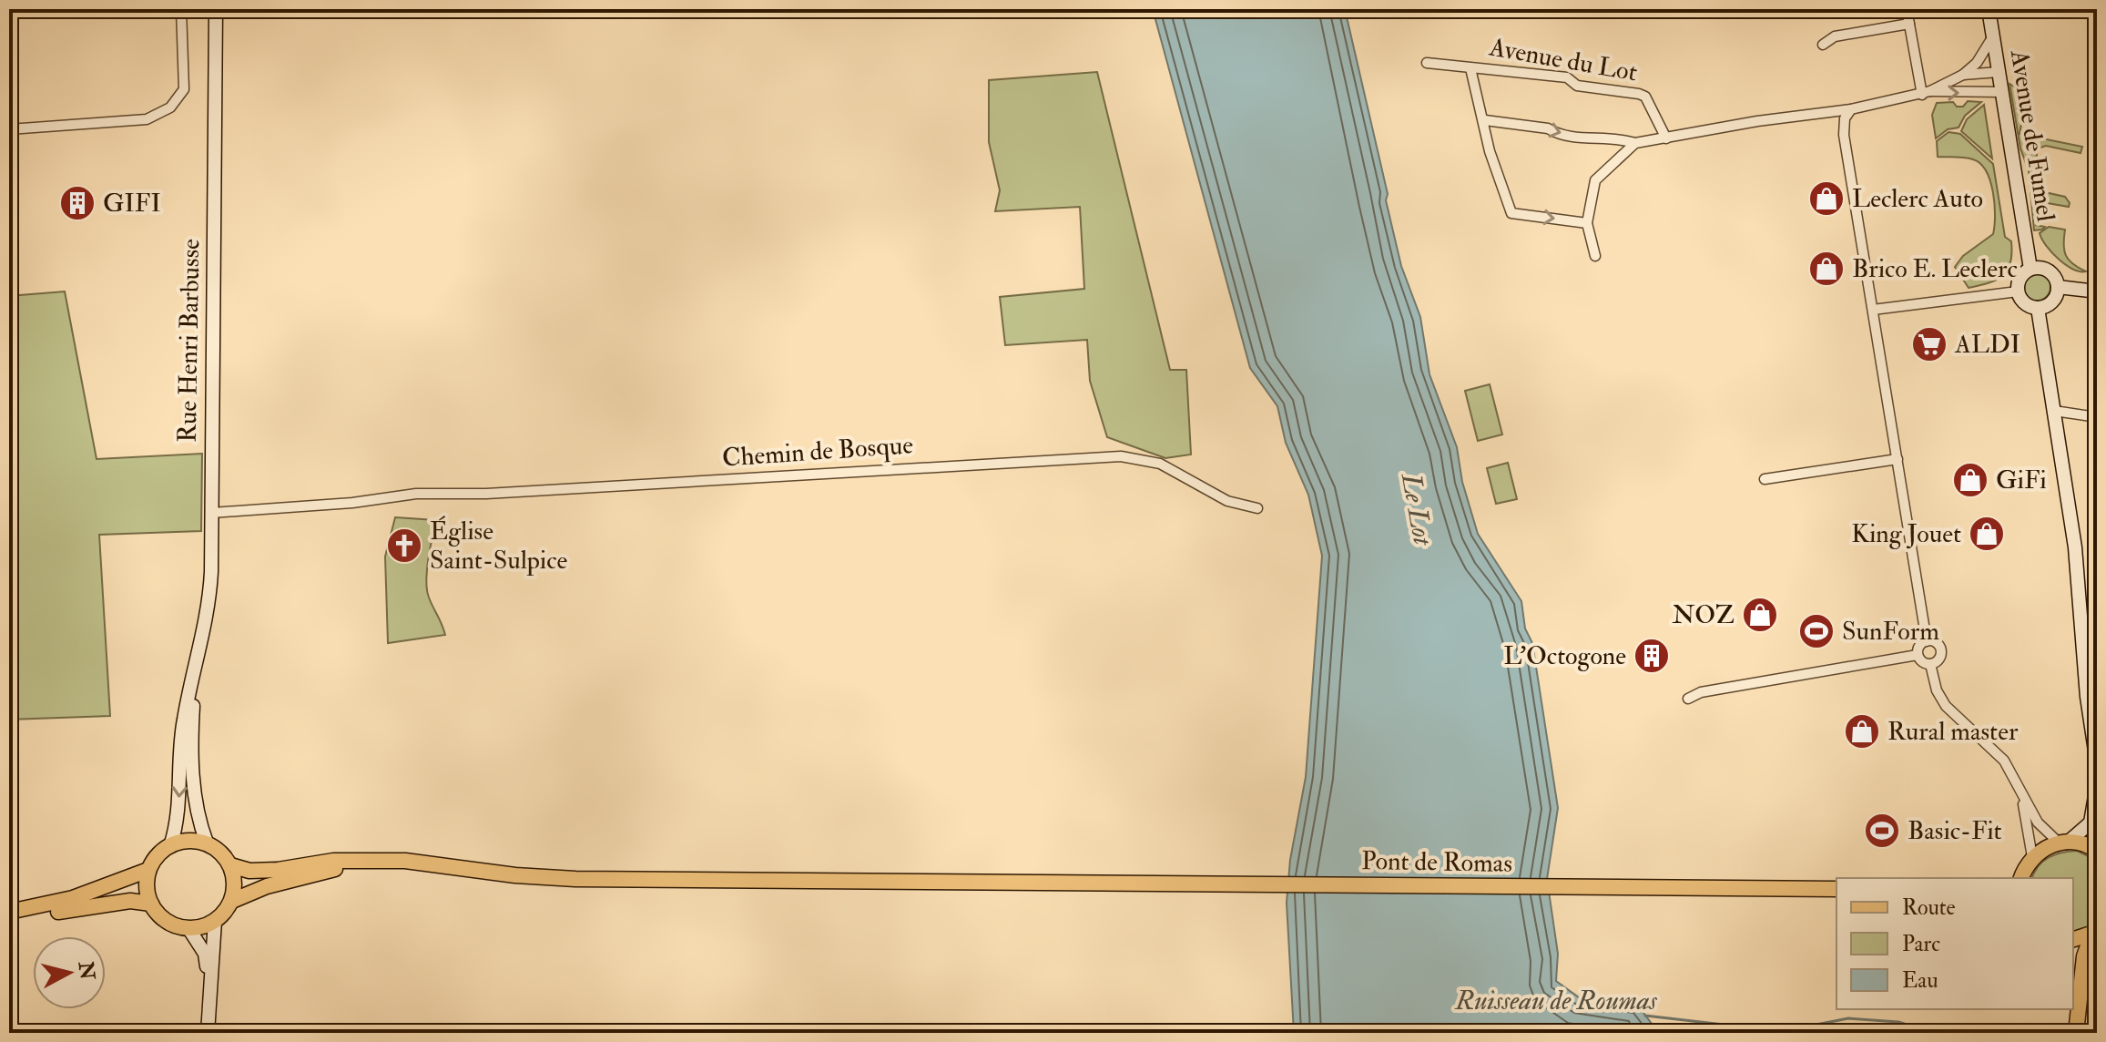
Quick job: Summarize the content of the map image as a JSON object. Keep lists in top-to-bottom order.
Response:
{
  "streets": {
    "main road": ["Avenue de Fumel", "Rue Henri Barbusse", "Pont de Romas"],
    "street": ["Avenue du Lot", "Chemin de Bosque"]
  },
  "crossings": [
    ["Rue Henri Barbusse", "Chemin de Bosque"]
  ],
  "water": ["Le Lot", "Ruisseau de Roumas"],
  "places": {
    "shop": [
      "Leclerc Auto",
      "Brico E. Leclerc",
      "GiFi",
      "King Jouet",
      "NOZ",
      "Rural master"
    ],
    "building": ["GIFI", "L'Octogone"],
    "supermarket": ["ALDI"],
    "church": ["Église Saint-Sulpice"],
    "sports": ["SunForm", "Basic-Fit"]
  },
  "legend": ["Route", "Parc", "Eau"],
  "north": "right"
}
